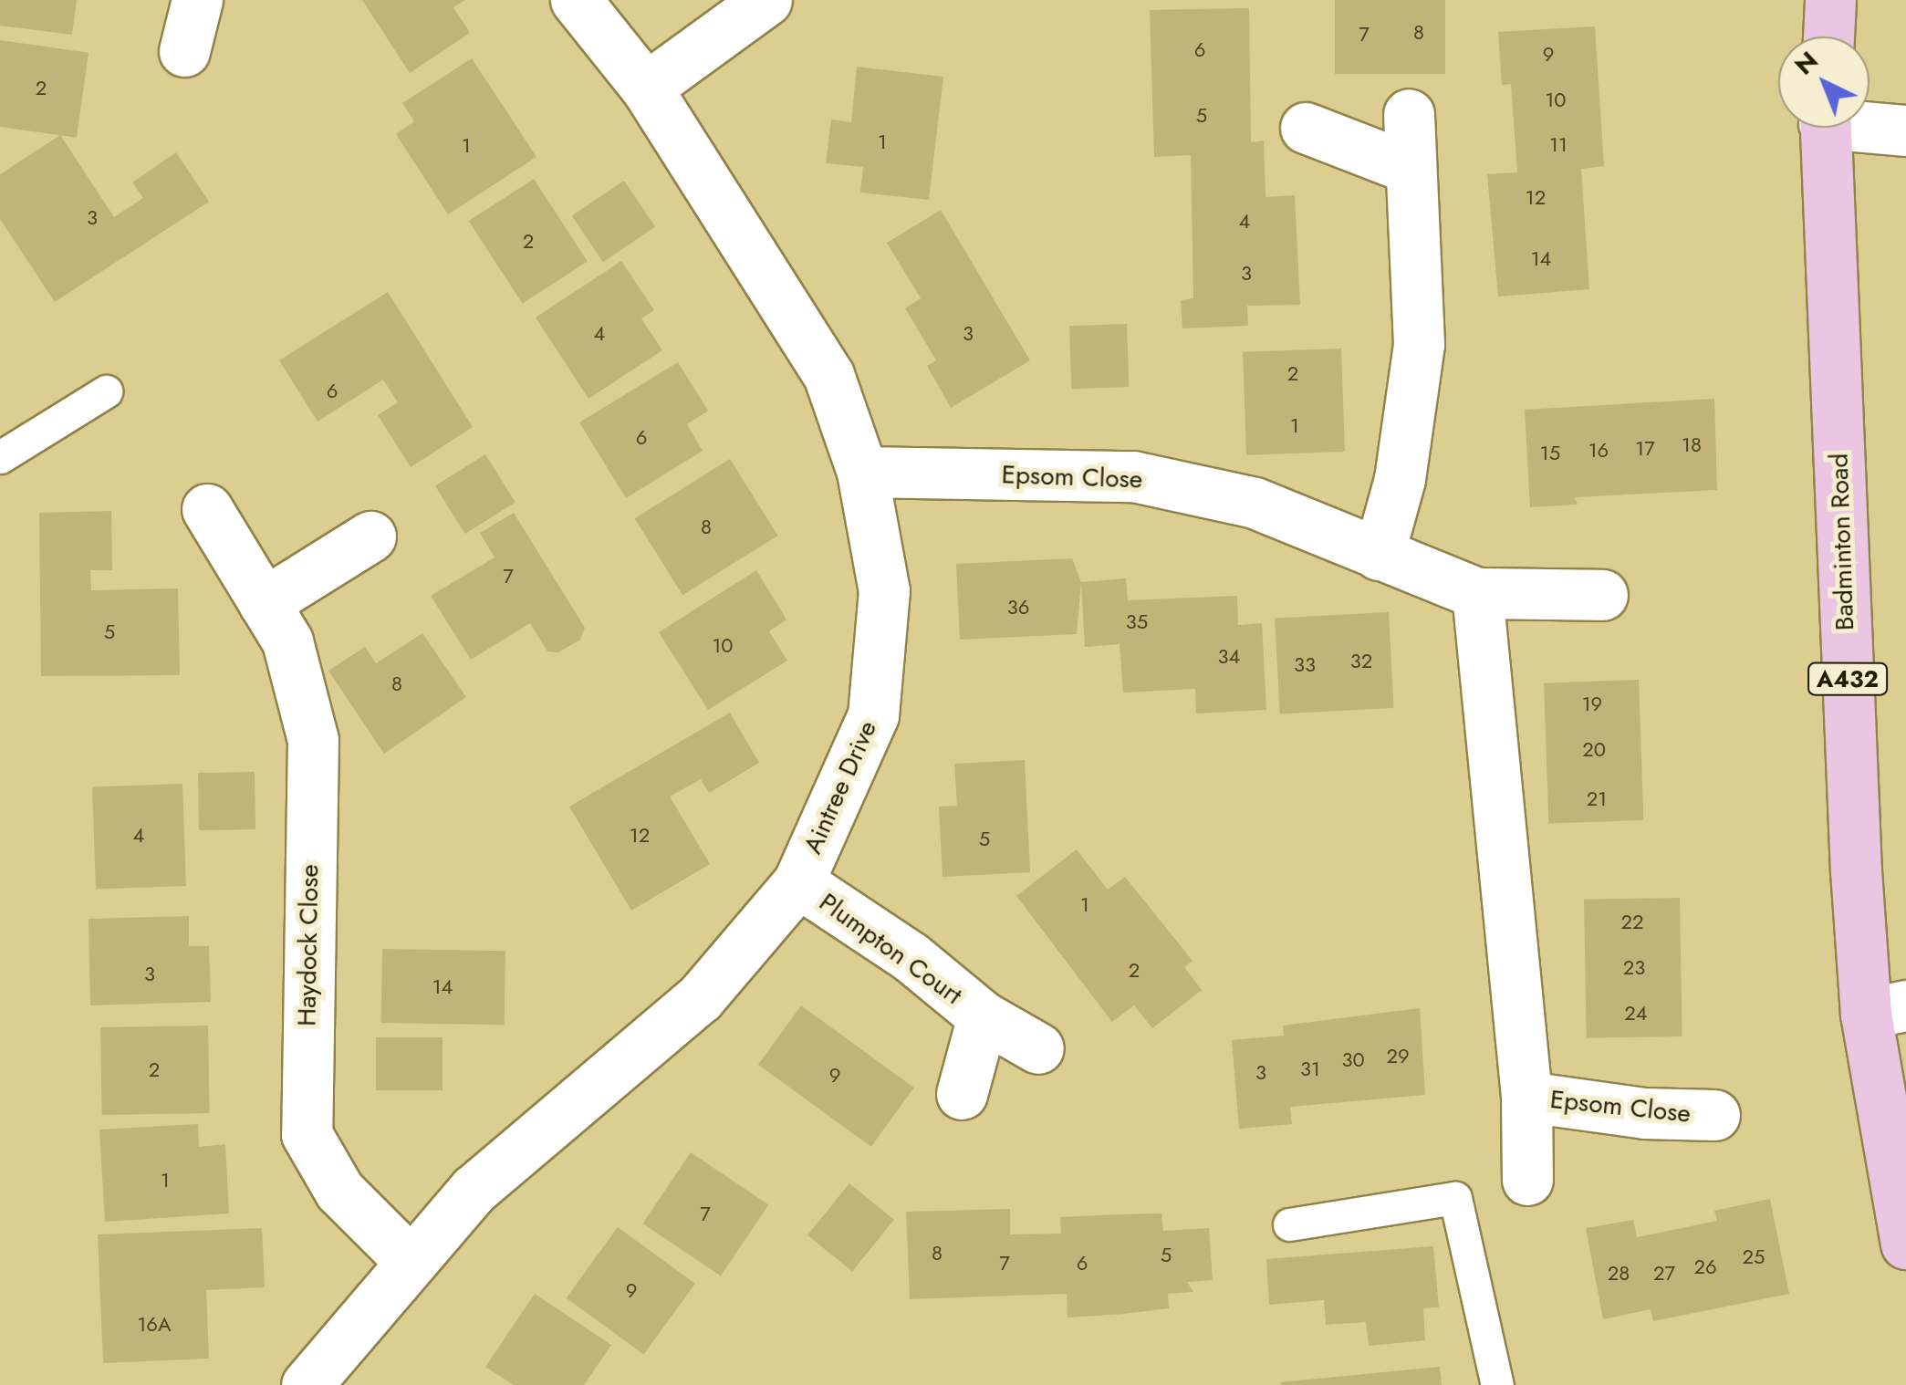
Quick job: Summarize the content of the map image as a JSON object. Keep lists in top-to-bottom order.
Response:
{
  "streets": {
    "main road": ["Badminton Road", "A432"],
    "street": [
      "Epsom Close",
      "Aintree Drive",
      "Haydock Close",
      "Plumpton Court"
    ]
  },
  "crossings": [
    ["Epsom Close", "Aintree Drive"],
    ["Aintree Drive", "Haydock Close"],
    ["Aintree Drive", "Plumpton Court"]
  ],
  "house_numbers": [
    "8",
    "7",
    "6",
    "9",
    "2",
    "10",
    "5",
    "1",
    "11",
    "1",
    "12",
    "3",
    "4",
    "2",
    "14",
    "3",
    "4",
    "3",
    "2",
    "6",
    "1",
    "6",
    "18",
    "17",
    "16",
    "15",
    "8",
    "7",
    "36",
    "35",
    "5",
    "10",
    "34",
    "32",
    "33",
    "8",
    "19",
    "20",
    "21",
    "4",
    "12",
    "5",
    "1",
    "22",
    "23",
    "2",
    "3",
    "14",
    "24",
    "29",
    "30",
    "31",
    "2",
    "3",
    "9",
    "1",
    "7",
    "8",
    "5",
    "25",
    "7",
    "6",
    "26",
    "28",
    "27",
    "9",
    "16A"
  ],
  "north": "top left"
}
